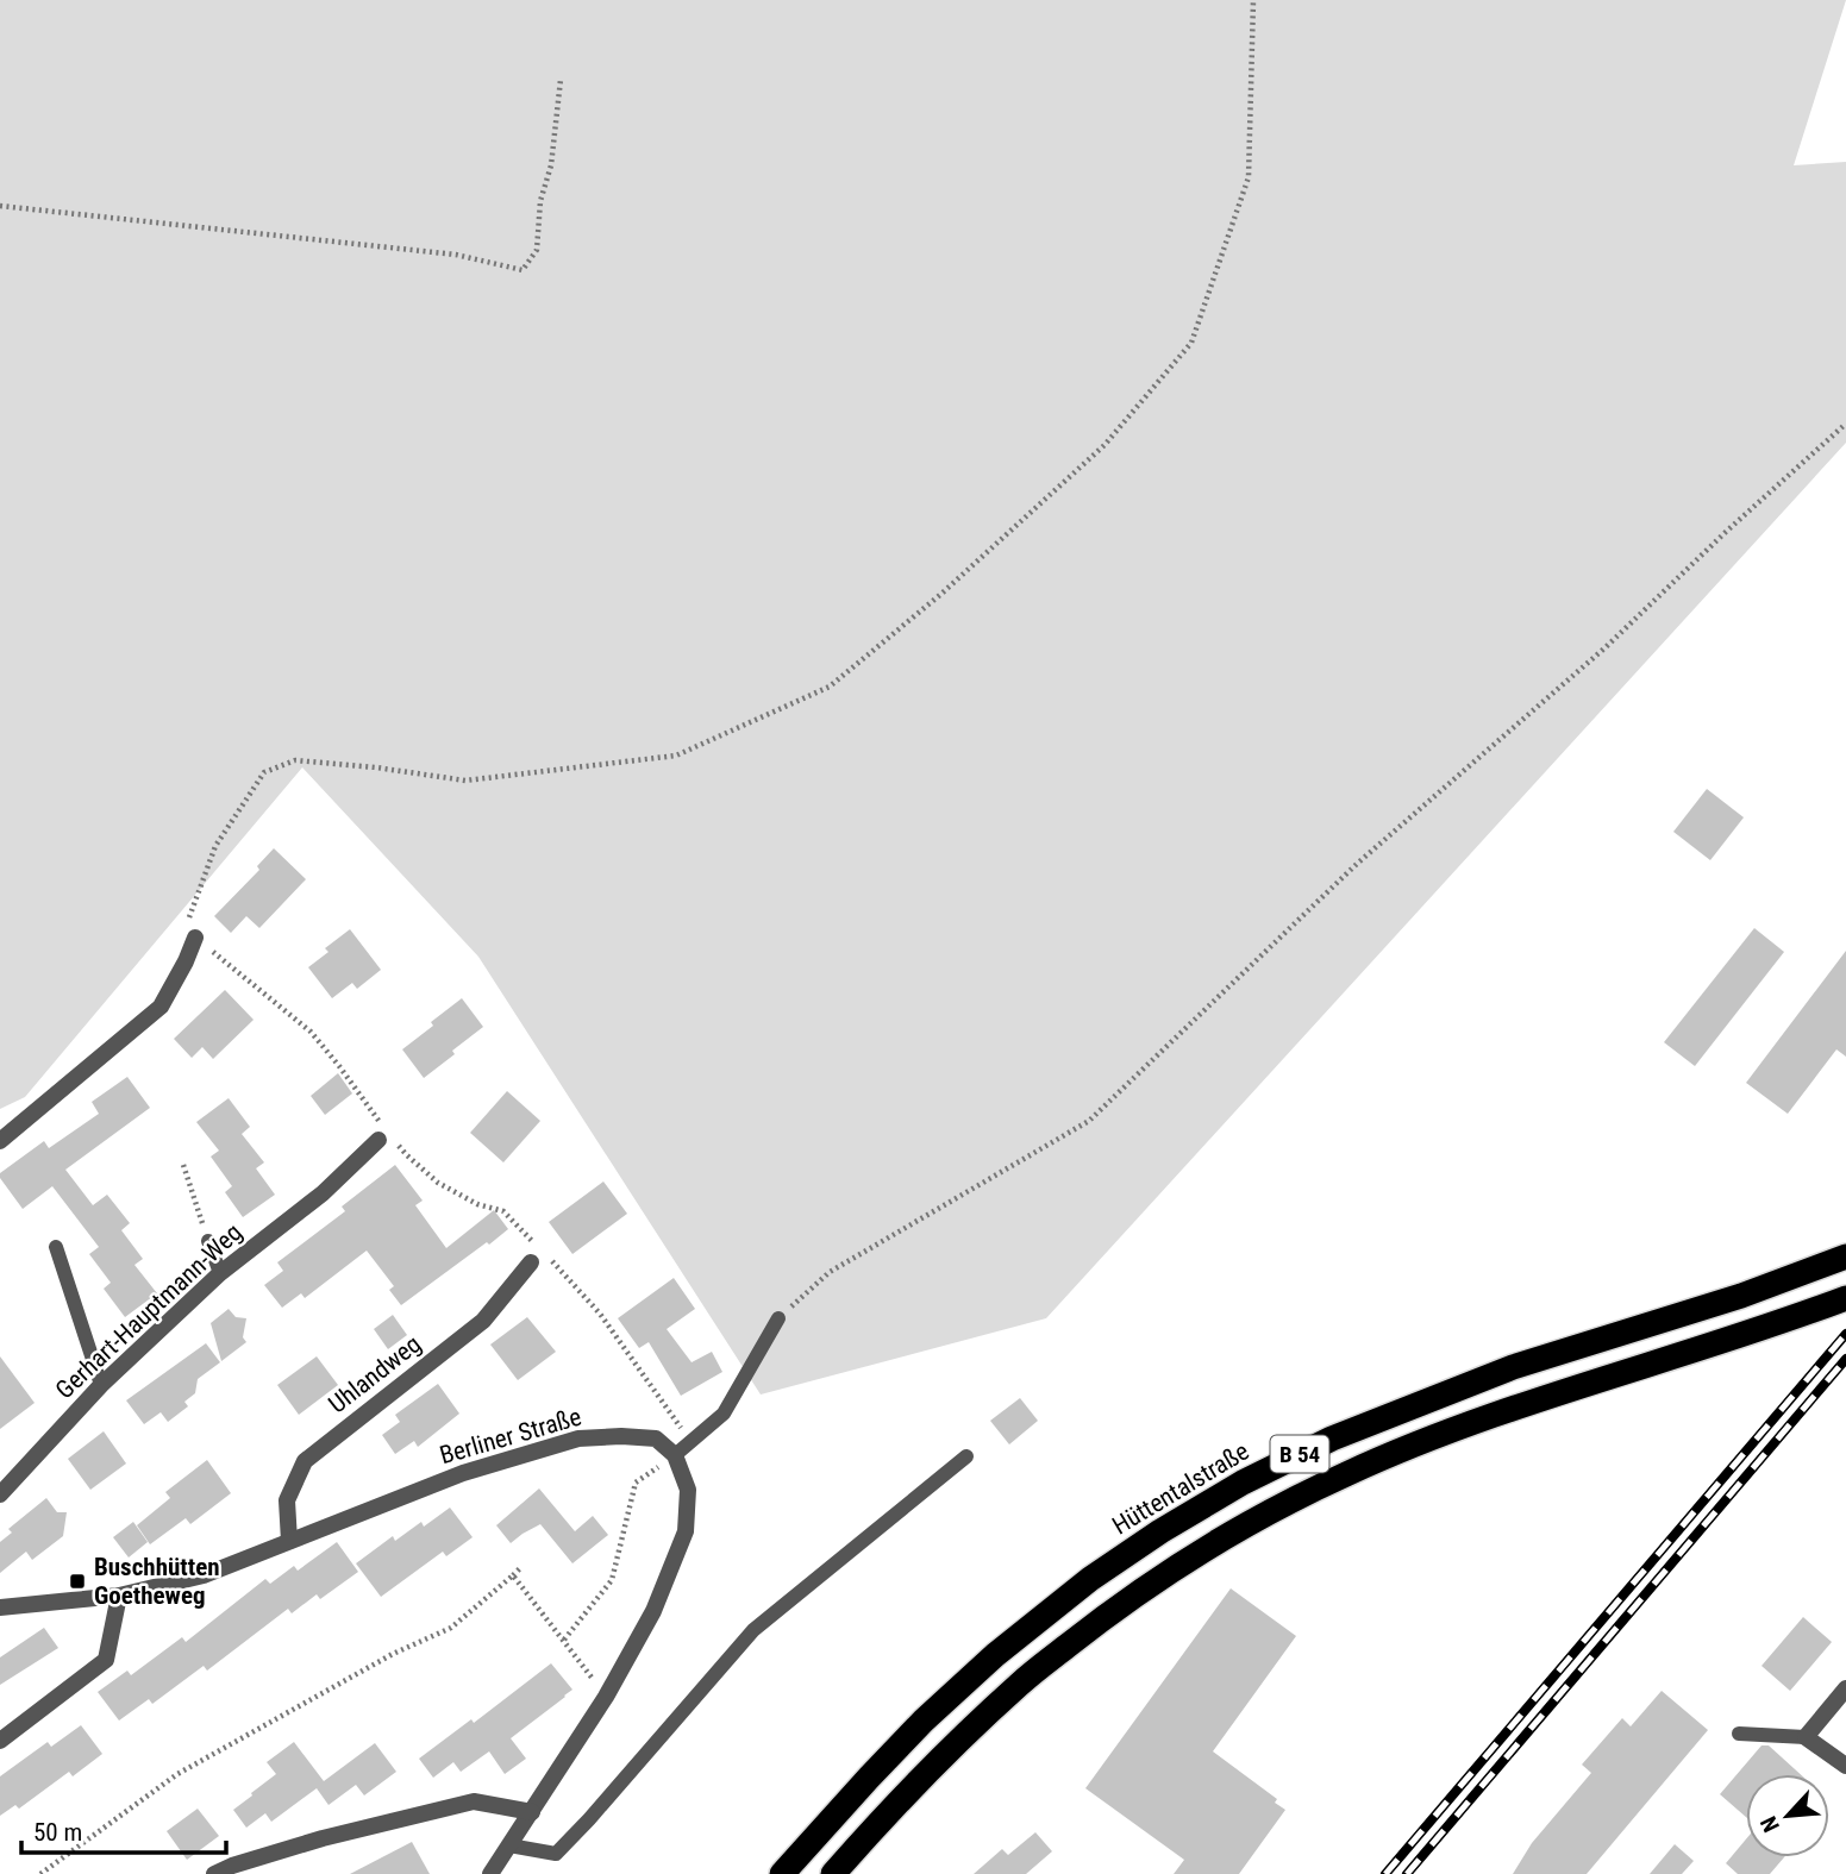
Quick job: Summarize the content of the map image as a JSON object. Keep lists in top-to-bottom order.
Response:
{
  "streets": {
    "highway": ["B 54", "Hüttentalstraße"],
    "street": ["Gerhart-Hauptmann-Weg", "Uhlandweg", "Berliner Straße"]
  },
  "crossings": [
    ["Uhlandweg", "Berliner Straße"]
  ],
  "places": {
    "transit": ["Buschhütten Goetheweg"]
  },
  "scale_bar": "50 m",
  "north": "bottom left"
}
